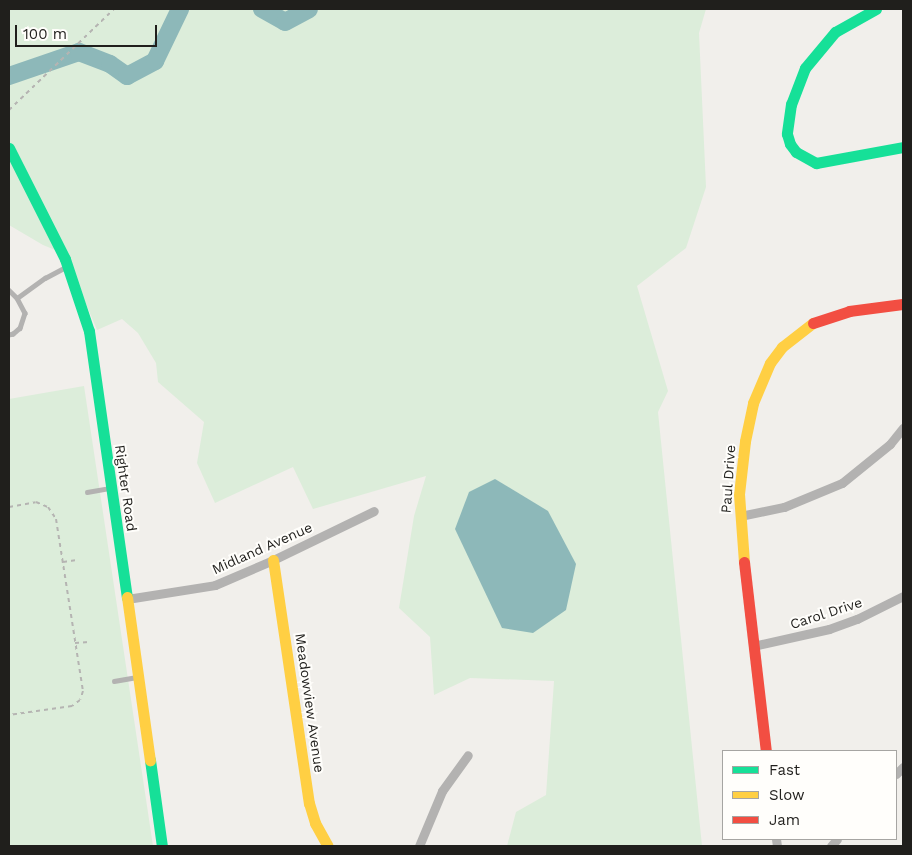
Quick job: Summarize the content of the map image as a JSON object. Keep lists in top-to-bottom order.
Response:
{
  "streets": {
    "street": [
      "Paul Drive",
      "Righter Road",
      "Midland Avenue",
      "Carol Drive",
      "Meadowview Avenue"
    ]
  },
  "crossings": [
    ["Paul Drive", "Carol Drive"],
    ["Righter Road", "Midland Avenue"],
    ["Midland Avenue", "Meadowview Avenue"]
  ],
  "legend": ["Fast", "Slow", "Jam"],
  "scale_bar": "100 m"
}
